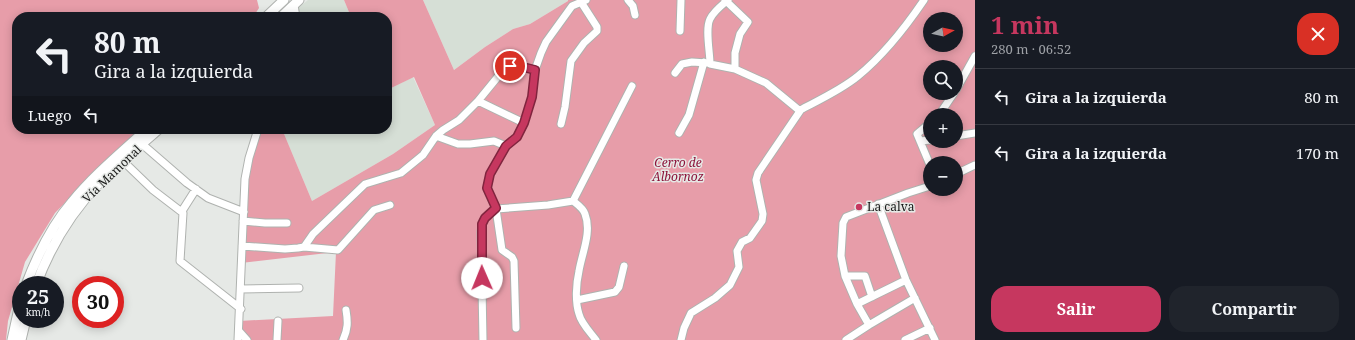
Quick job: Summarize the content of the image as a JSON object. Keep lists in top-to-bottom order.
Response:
{
  "streets": {
    "main road": ["Vía Mamonal"]
  },
  "parks": ["Cerro de Albornoz"],
  "places": ["La calva"],
  "north": "right",
  "page": {
    "heading": ["1 min", "280 m · 06:52"],
    "map_buttons": ["+", "−"],
    "turn": ["80 m", "Gira a la izquierda"],
    "list": [
      {
        "name": "Gira a la izquierda",
        "value": "80 m"
      },
      {
        "name": "Gira a la izquierda",
        "value": "170 m"
      }
    ],
    "then": "Luego",
    "speed": "25 km/h",
    "limit": "30",
    "buttons": ["Salir", "Compartir"]
  }
}
